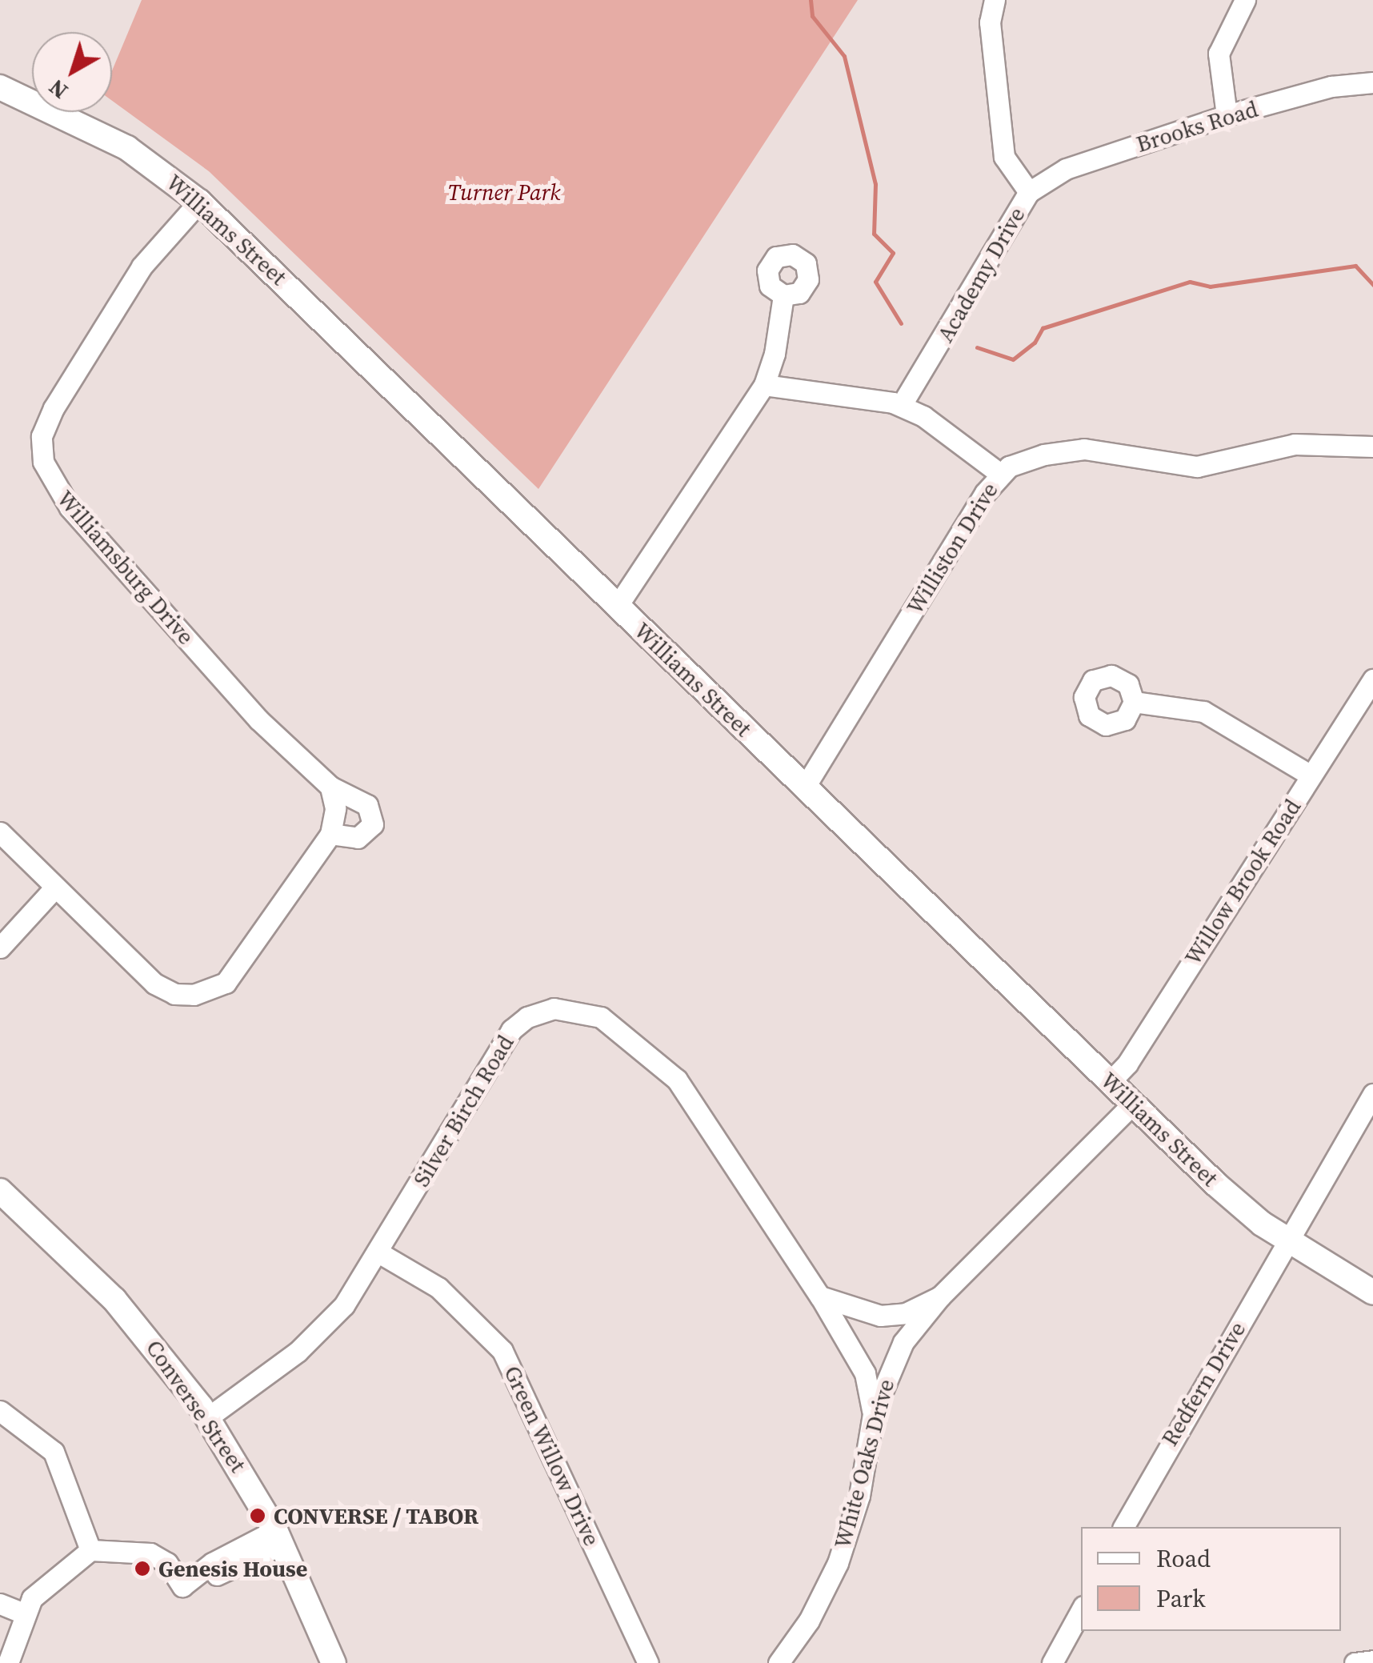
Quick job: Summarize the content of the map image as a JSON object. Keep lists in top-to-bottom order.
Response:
{
  "streets": {
    "main road": ["Williams Street", "Converse Street"],
    "street": [
      "Brooks Road",
      "Academy Drive",
      "Williston Drive",
      "Williamsburg Drive",
      "Willow Brook Road",
      "Silver Birch Road",
      "Redfern Drive",
      "Green Willow Drive",
      "White Oaks Drive"
    ]
  },
  "crossings": [
    ["Brooks Road", "Academy Drive"],
    ["Williams Street", "Williston Drive"],
    ["Williams Street", "Williamsburg Drive"],
    ["Williams Street", "Willow Brook Road"],
    ["Williams Street", "Redfern Drive"],
    ["Williams Street", "White Oaks Drive"],
    ["Silver Birch Road", "Converse Street"],
    ["Silver Birch Road", "Green Willow Drive"],
    ["Silver Birch Road", "White Oaks Drive"]
  ],
  "parks": ["Turner Park"],
  "places": ["CONVERSE / TABOR", "Genesis House"],
  "legend": ["Road", "Park"],
  "north": "bottom left"
}
